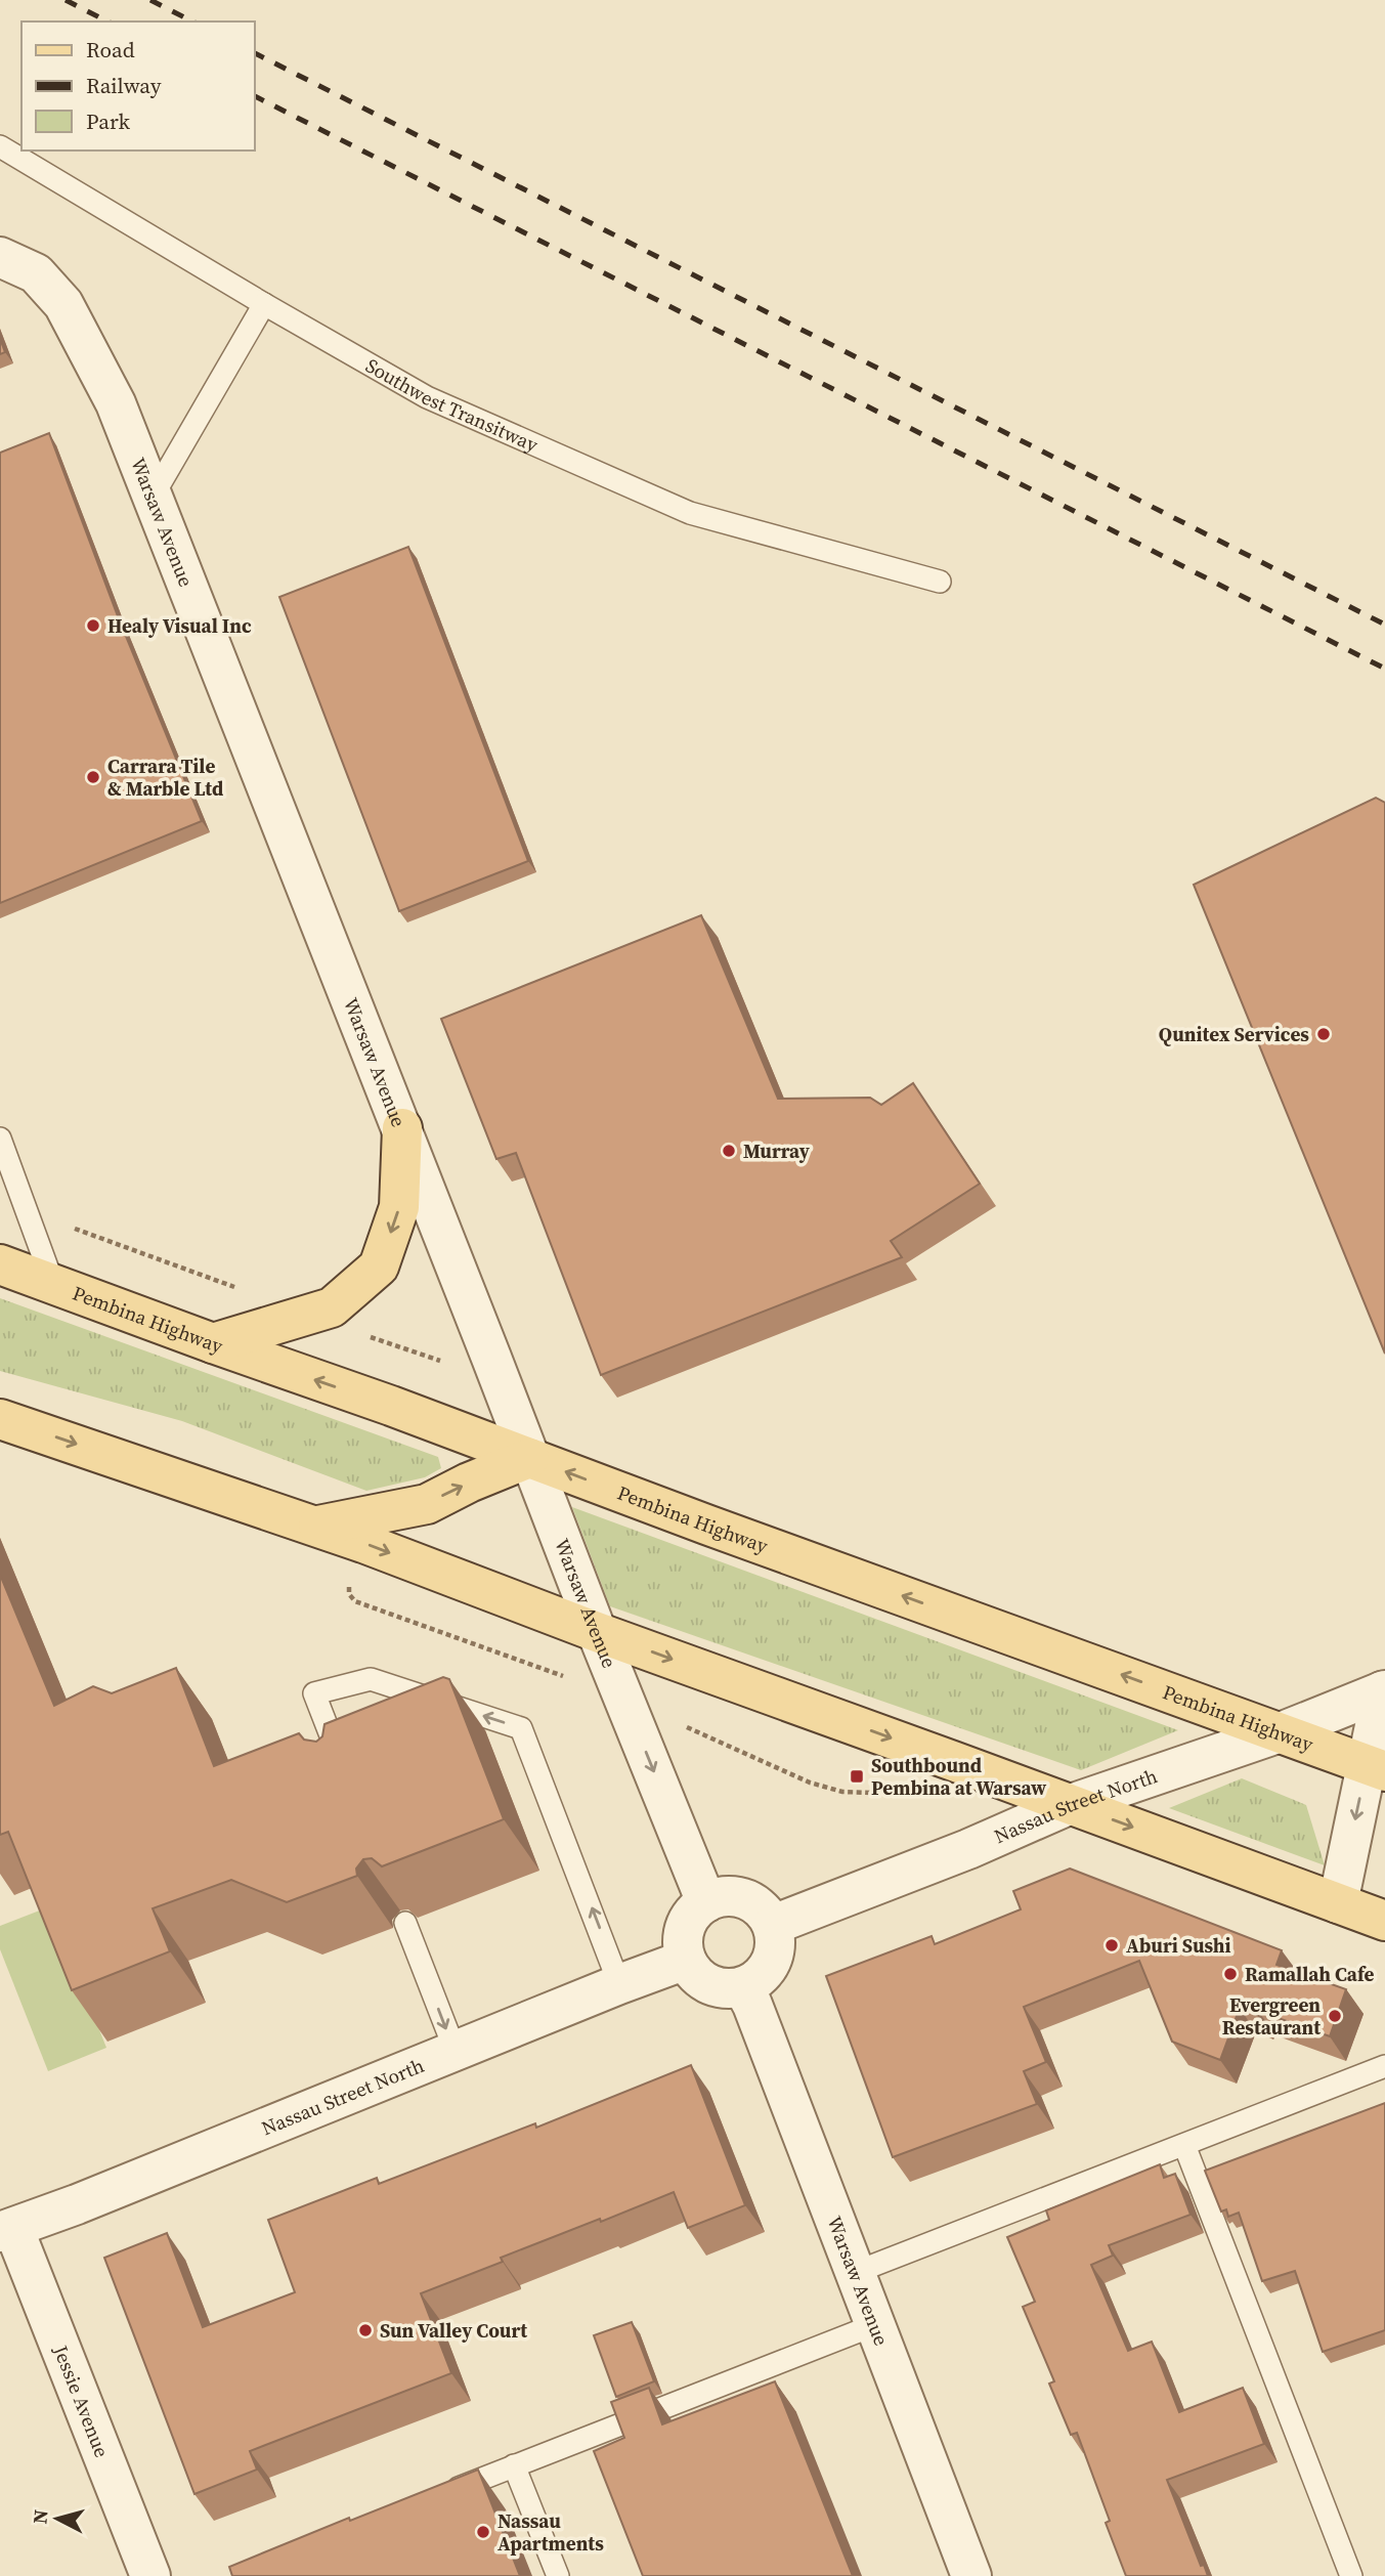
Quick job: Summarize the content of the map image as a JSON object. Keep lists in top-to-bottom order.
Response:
{
  "streets": {
    "main road": ["Pembina Highway"],
    "street": ["Warsaw Avenue", "Nassau Street North", "Jessie Avenue"],
    "lane": ["Southwest Transitway"]
  },
  "crossings": [
    ["Warsaw Avenue", "Pembina Highway"],
    ["Warsaw Avenue", "Nassau Street North"],
    ["Pembina Highway", "Nassau Street North"],
    ["Nassau Street North", "Jessie Avenue"]
  ],
  "places": {
    "other": [
      "Healy Visual Inc",
      "Carrara Tile & Marble Ltd",
      "Qunitex Services",
      "Murray",
      "Aburi Sushi",
      "Ramallah Cafe",
      "Evergreen Restaurant",
      "Sun Valley Court",
      "Nassau Apartments"
    ],
    "transit": ["Southbound Pembina at Warsaw"]
  },
  "legend": ["Road", "Railway", "Park"],
  "north": "left"
}
